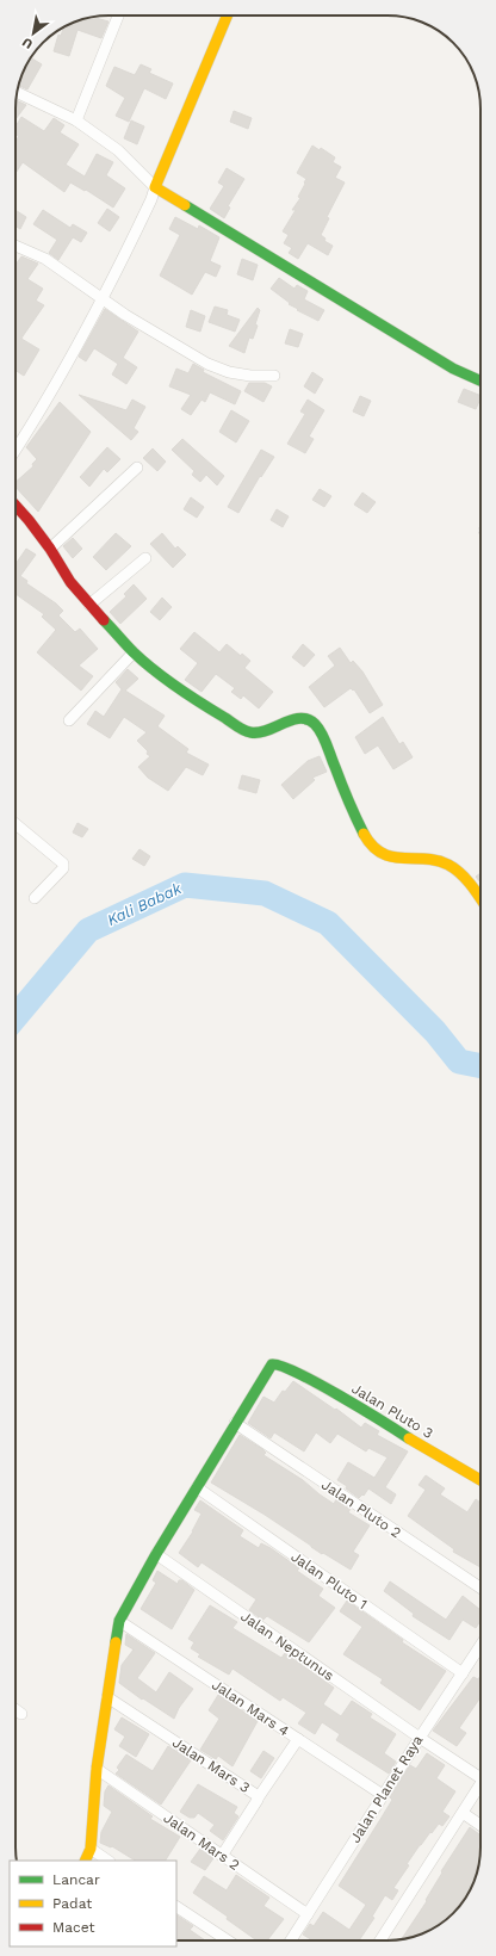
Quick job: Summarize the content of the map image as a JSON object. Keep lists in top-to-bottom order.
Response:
{
  "streets": {
    "street": [
      "Jalan Pluto 3",
      "Jalan Pluto 2",
      "Jalan Pluto 1",
      "Jalan Neptunus",
      "Jalan Mars 4",
      "Jalan Mars 3",
      "Jalan Planet Raya",
      "Jalan Mars 2"
    ]
  },
  "crossings": [
    ["Jalan Pluto 3", "Jalan Pluto 2"],
    ["Jalan Pluto 1", "Jalan Planet Raya"],
    ["Jalan Neptunus", "Jalan Planet Raya"],
    ["Jalan Mars 4", "Jalan Planet Raya"],
    ["Jalan Mars 3", "Jalan Mars 2"],
    ["Jalan Planet Raya", "Jalan Mars 2"]
  ],
  "water": ["Kali Babak"],
  "legend": ["Lancar", "Padat", "Macet"],
  "north": "bottom left"
}
